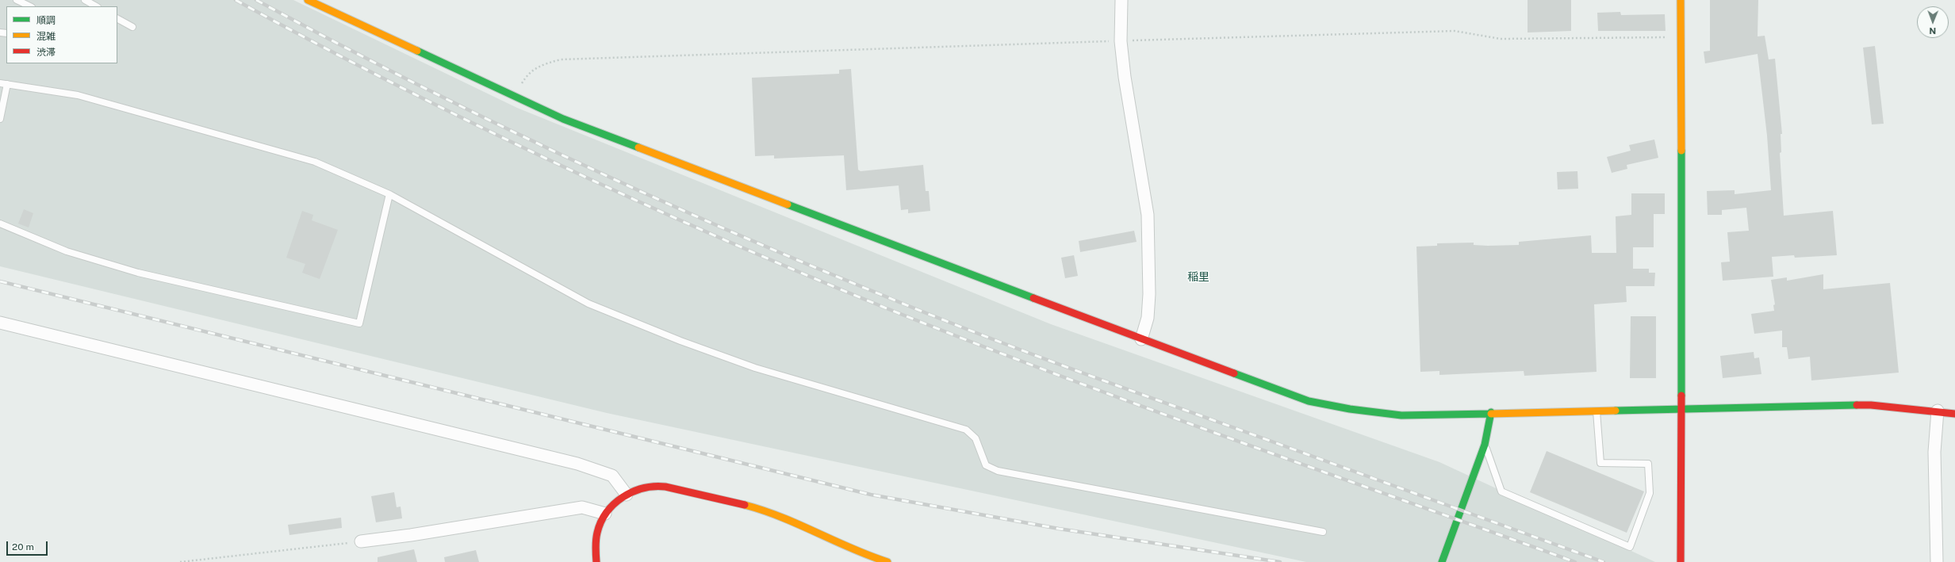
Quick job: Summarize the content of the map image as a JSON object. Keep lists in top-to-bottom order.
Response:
{
  "districts": ["稲里"],
  "legend": ["順調", "混雑", "渋滞"],
  "scale_bar": "20 m",
  "north": "bottom"
}
